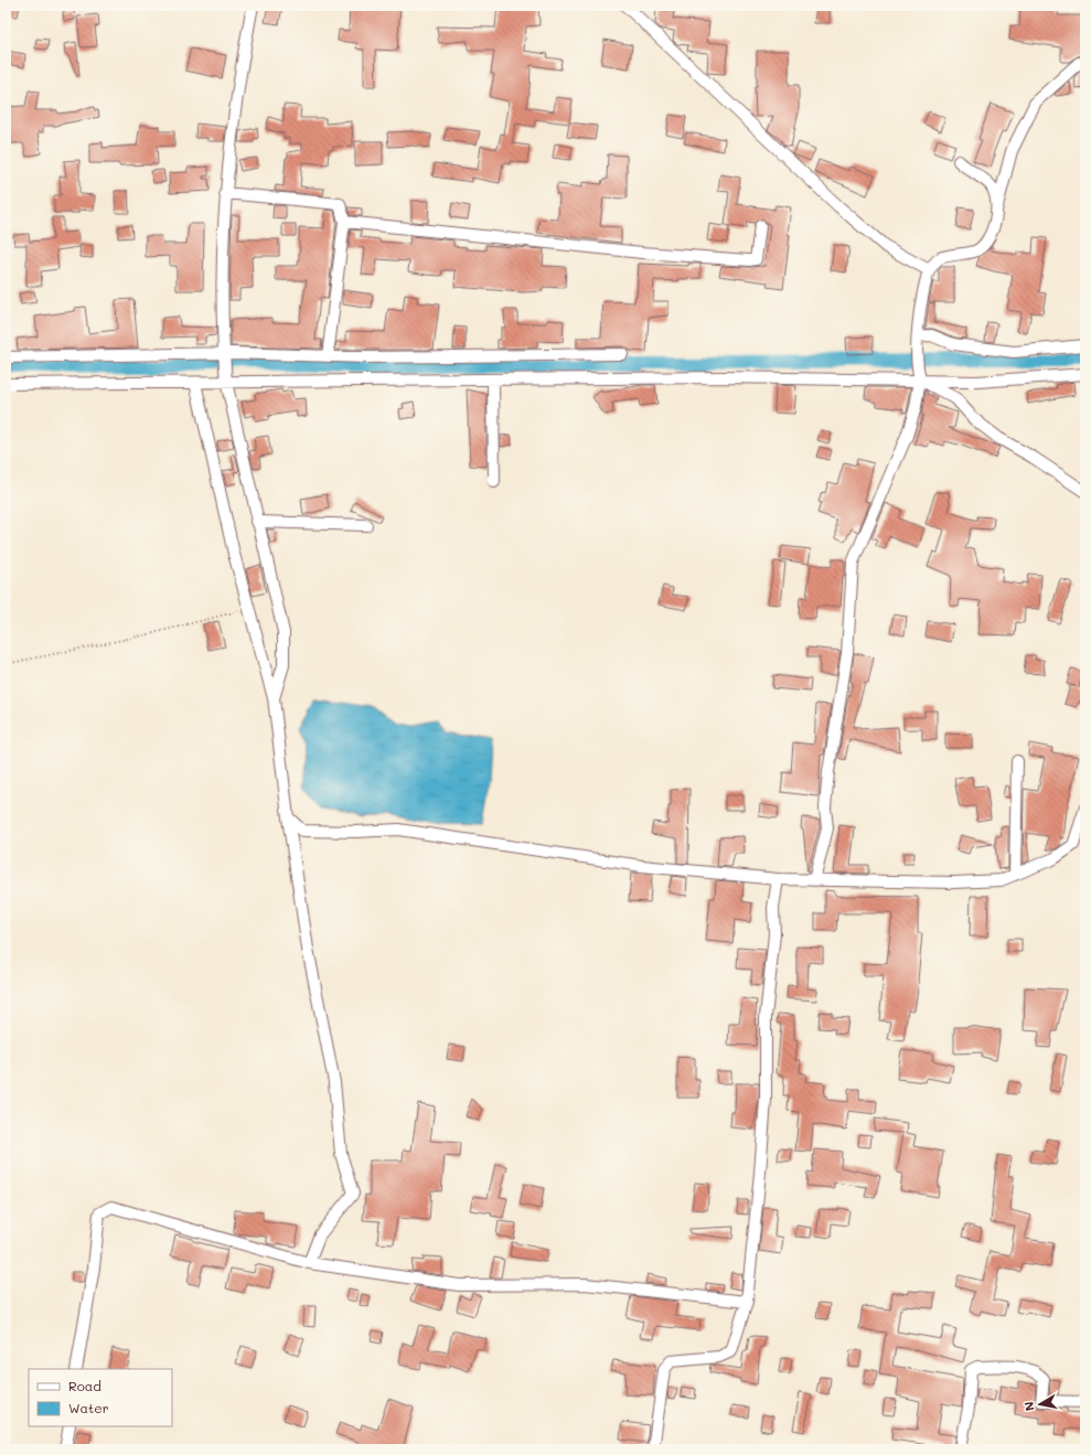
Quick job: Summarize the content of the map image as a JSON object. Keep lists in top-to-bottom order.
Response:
{
  "legend": ["Road", "Water"],
  "north": "left"
}
